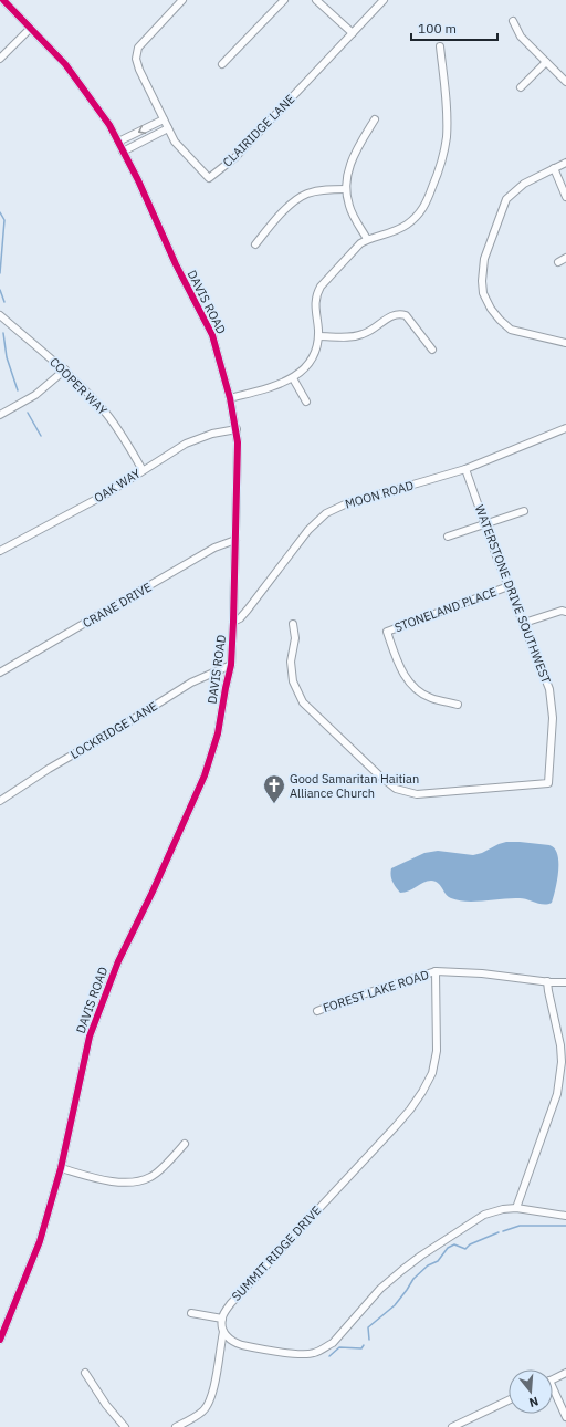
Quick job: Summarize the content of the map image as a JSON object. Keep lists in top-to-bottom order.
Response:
{
  "streets": {
    "street": [
      "CLAIRIDGE LANE",
      "DAVIS ROAD",
      "COOPER WAY",
      "OAK WAY",
      "MOON ROAD",
      "WATERSTONE DRIVE SOUTHWEST",
      "CRANE DRIVE",
      "STONELAND PLACE",
      "LOCKRIDGE LANE",
      "FOREST LAKE ROAD",
      "SUMMIT RIDGE DRIVE"
    ]
  },
  "crossings": [
    ["DAVIS ROAD", "OAK WAY"],
    ["DAVIS ROAD", "MOON ROAD"],
    ["DAVIS ROAD", "CRANE DRIVE"],
    ["DAVIS ROAD", "LOCKRIDGE LANE"],
    ["COOPER WAY", "OAK WAY"],
    ["MOON ROAD", "WATERSTONE DRIVE SOUTHWEST"],
    ["WATERSTONE DRIVE SOUTHWEST", "STONELAND PLACE"],
    ["FOREST LAKE ROAD", "SUMMIT RIDGE DRIVE"]
  ],
  "places": {
    "church": ["Good Samaritan Haitian Alliance Church"]
  },
  "scale_bar": "100 m",
  "north": "bottom"
}
